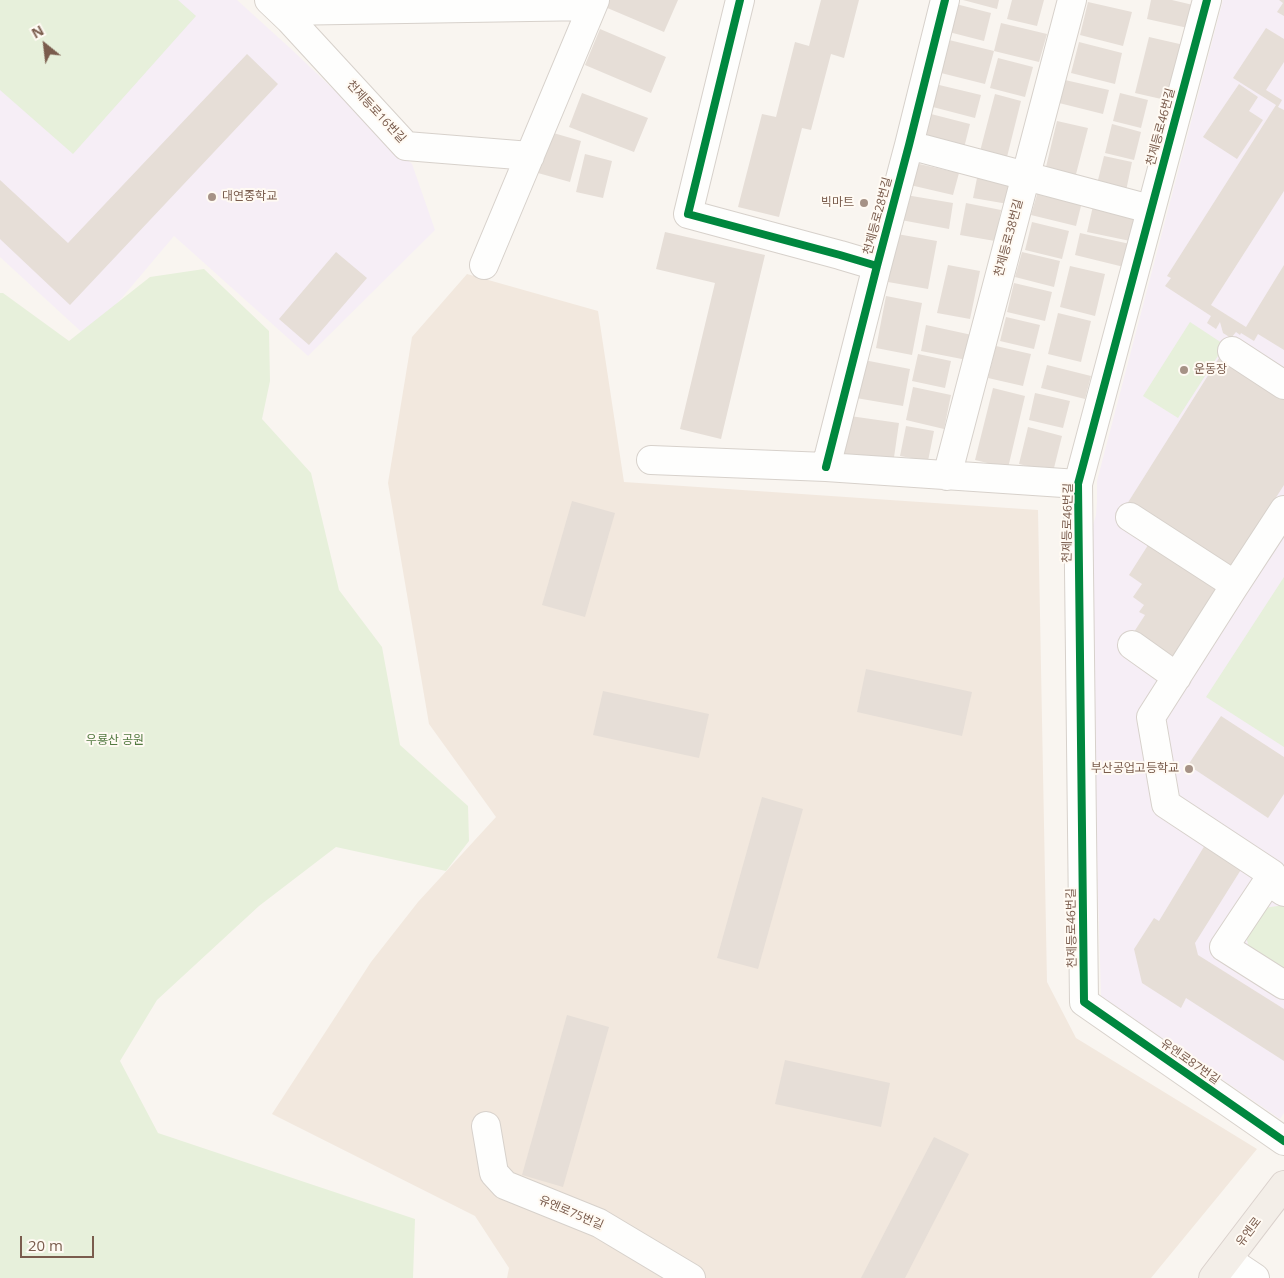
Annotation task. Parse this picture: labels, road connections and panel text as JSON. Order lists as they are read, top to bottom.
{
  "streets": {
    "main road": ["유엔로"],
    "street": [
      "천제등로16번길",
      "천제등로46번길",
      "천제등로28번길",
      "천제등로38번길",
      "유엔로87번길",
      "유엔로75번길"
    ]
  },
  "crossings": [
    ["천제등로46번길", "유엔로87번길"]
  ],
  "parks": ["우룡산 공원"],
  "places": [
    "대연중학교",
    "빅마트",
    "운동장",
    "부산공업고등학교"
  ],
  "scale_bar": "20 m",
  "north": "top left"
}
